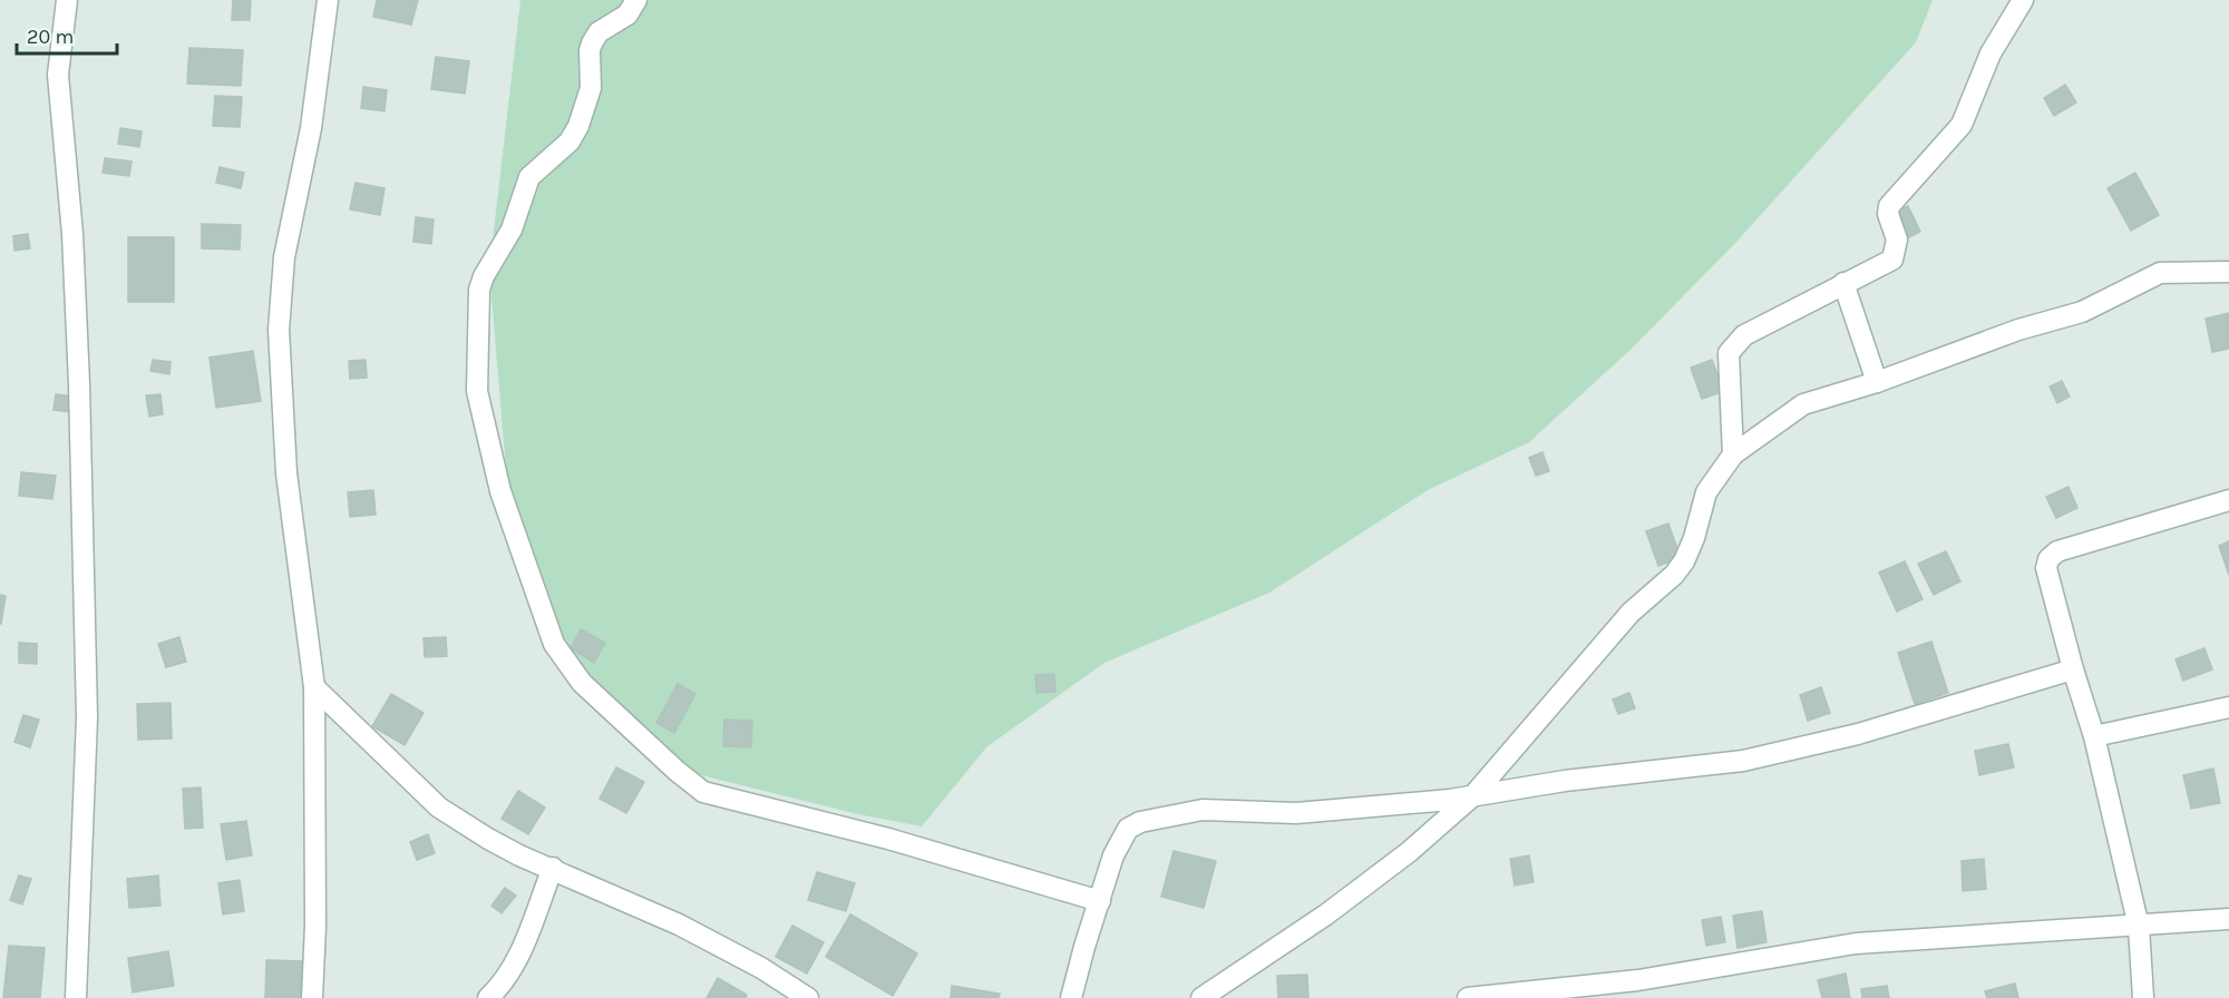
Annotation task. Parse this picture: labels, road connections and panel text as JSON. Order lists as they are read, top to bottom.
{
  "scale_bar": "20 m"
}
